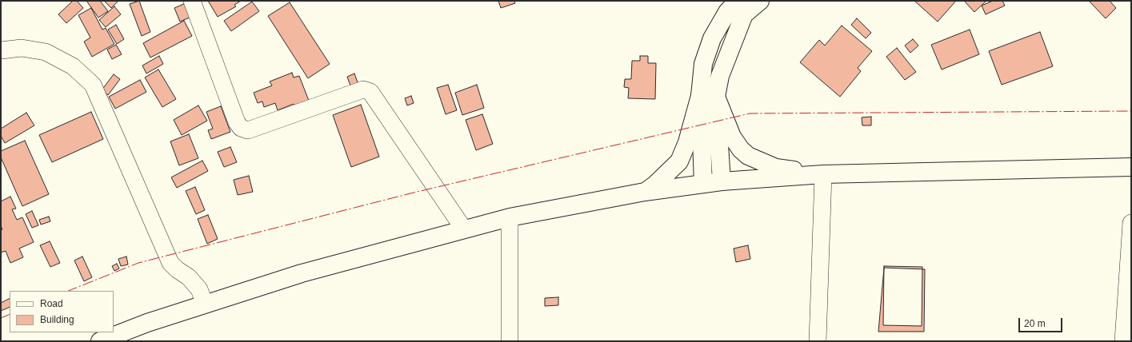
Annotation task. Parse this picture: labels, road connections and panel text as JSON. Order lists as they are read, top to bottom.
{
  "legend": ["Road", "Building"],
  "scale_bar": "20 m"
}
